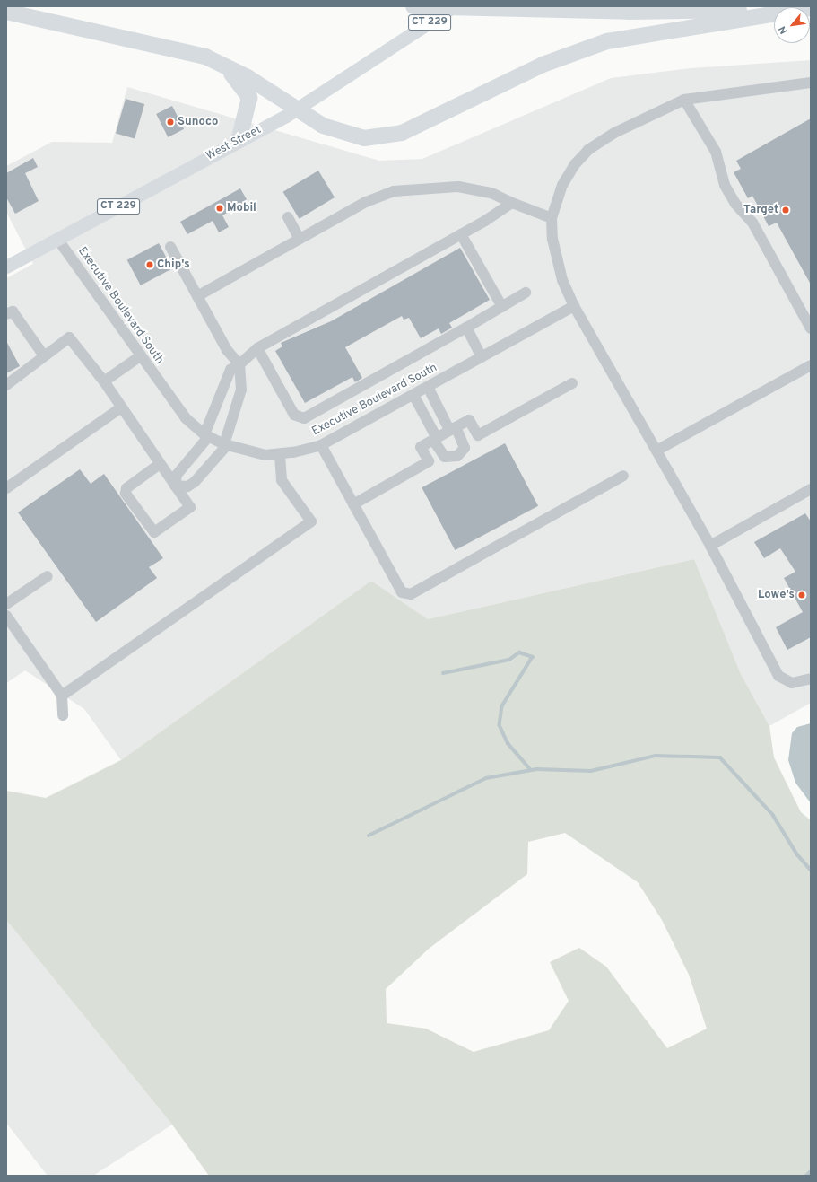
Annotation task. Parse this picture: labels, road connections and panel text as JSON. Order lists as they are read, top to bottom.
{
  "streets": {
    "main road": ["CT 229", "West Street"],
    "street": ["Executive Boulevard South"]
  },
  "crossings": [
    ["West Street", "Executive Boulevard South"]
  ],
  "places": [
    "Sunoco",
    "Mobil",
    "Target",
    "Chip's",
    "Lowe's"
  ],
  "north": "bottom left"
}
